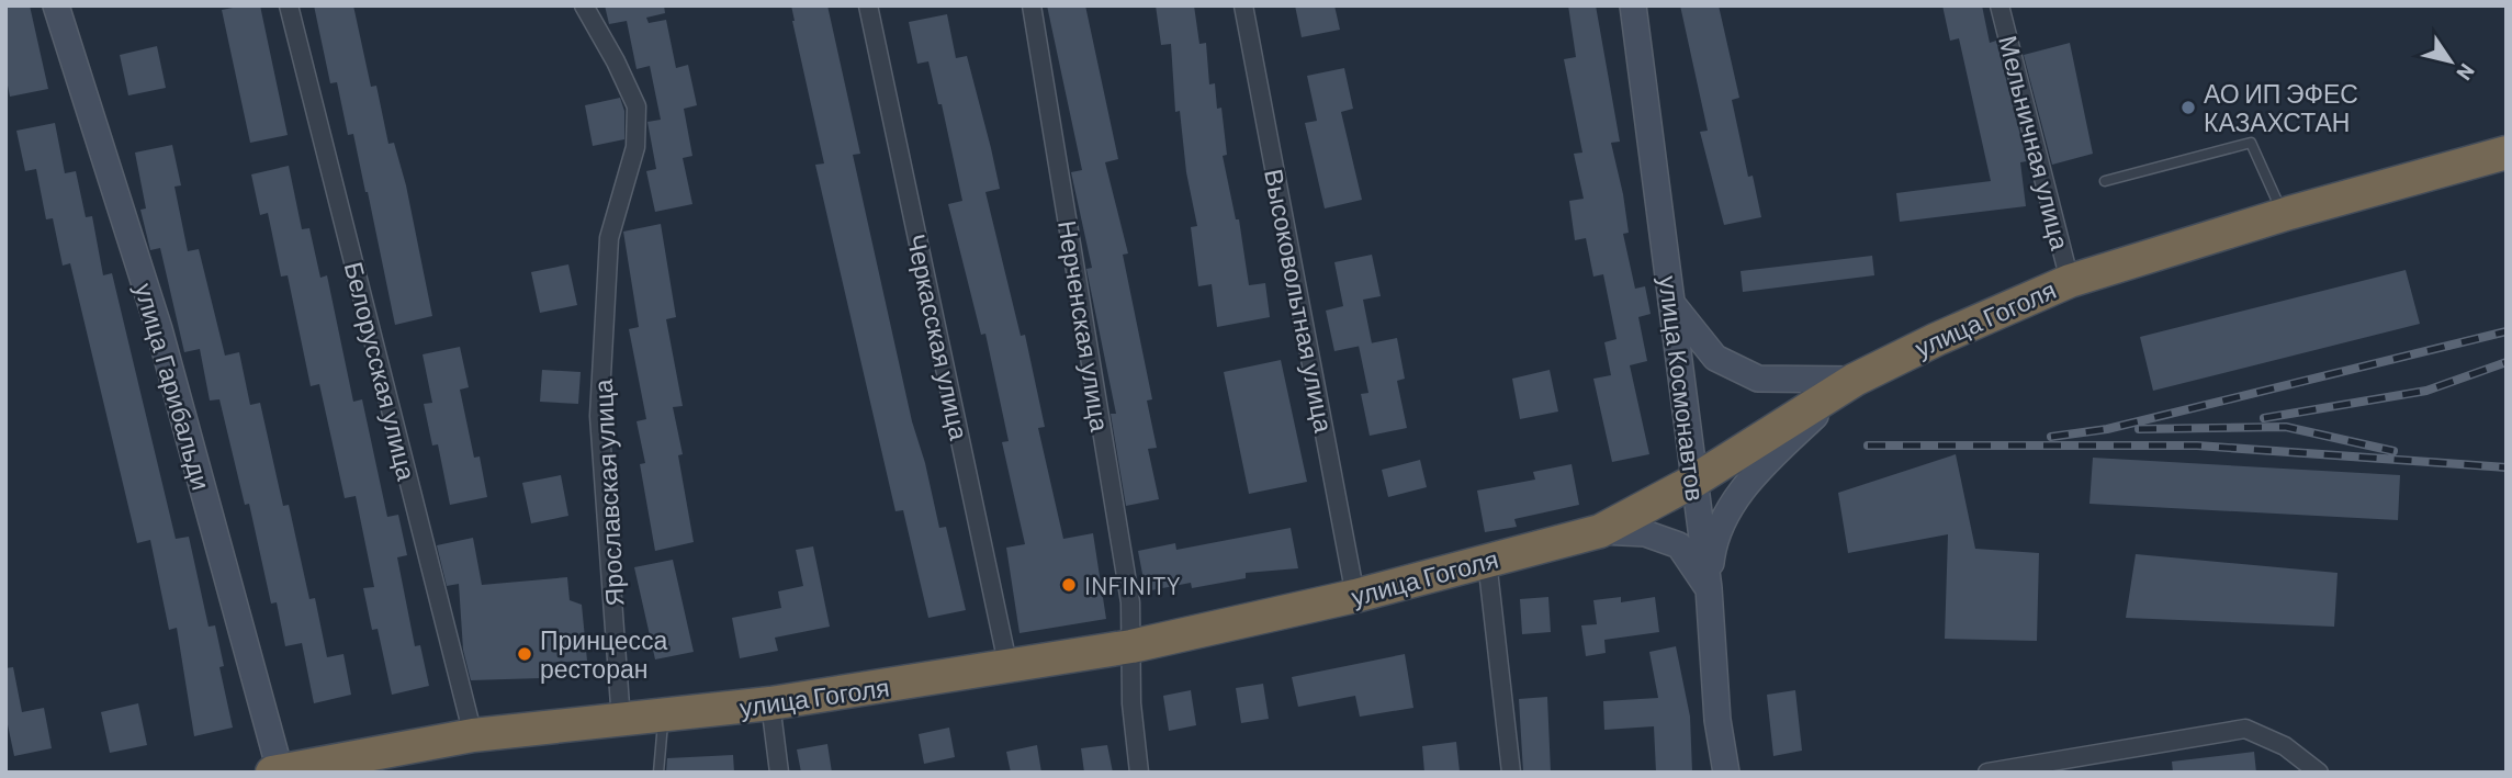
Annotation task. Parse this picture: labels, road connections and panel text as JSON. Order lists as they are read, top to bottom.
{
  "streets": {
    "highway": ["улица Гоголя"],
    "street": [
      "Мельничная улица",
      "Высоковольтная улица",
      "Нерченская улица",
      "Черкасская улица",
      "Белорусская улица",
      "улица Гарибальди",
      "улица Космонавтов",
      "Ярославская улица"
    ]
  },
  "crossings": [
    ["Мельничная улица", "улица Гоголя"],
    ["Высоковольтная улица", "улица Гоголя"],
    ["улица Гоголя", "Нерченская улица"],
    ["улица Гоголя", "Черкасская улица"],
    ["улица Гоголя", "Белорусская улица"],
    ["улица Гоголя", "улица Гарибальди"],
    ["улица Гоголя", "улица Космонавтов"],
    ["улица Гоголя", "Ярославская улица"]
  ],
  "places": ["АО ИП ЭФЕС КАЗАХСТАН", "INFINITY", "Принцесса ресторан"],
  "north": "bottom right"
}
